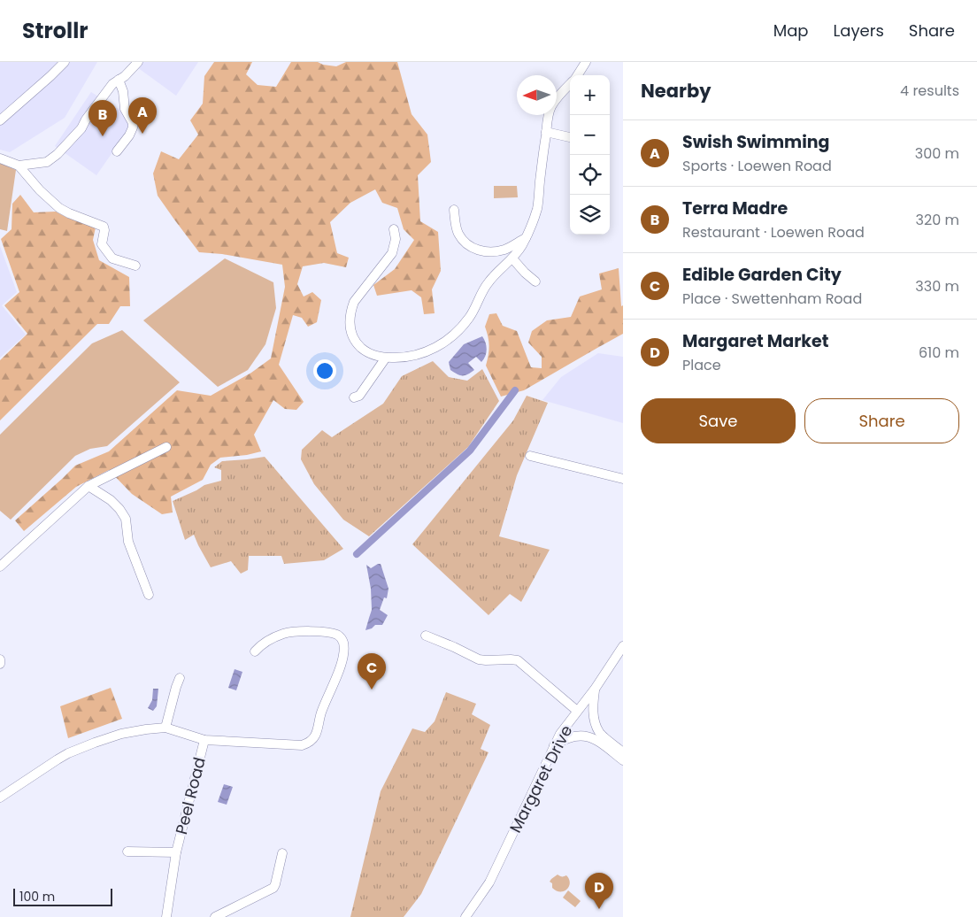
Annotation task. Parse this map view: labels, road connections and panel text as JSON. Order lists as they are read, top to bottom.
{
  "streets": {
    "street": ["Margaret Drive", "Peel Road"]
  },
  "scale_bar": "100 m",
  "north": "left",
  "page": {
    "header": "Strollr",
    "nav": ["Map", "Layers", "Share"],
    "heading": ["Nearby", "4 results"],
    "map_buttons": ["+", "−"],
    "pins": [
      "A",
      "B",
      "C",
      "D"
    ],
    "list": [
      {
        "mark": "A",
        "name": "Swish Swimming",
        "note": "Sports · Loewen Road",
        "value": "300 m"
      },
      {
        "mark": "B",
        "name": "Terra Madre",
        "note": "Restaurant · Loewen Road",
        "value": "320 m"
      },
      {
        "mark": "C",
        "name": "Edible Garden City",
        "note": "Place · Swettenham Road",
        "value": "330 m"
      },
      {
        "mark": "D",
        "name": "Margaret Market",
        "note": "Place",
        "value": "610 m"
      }
    ],
    "buttons": ["Save", "Share"],
    "scale": "100 m"
  }
}
